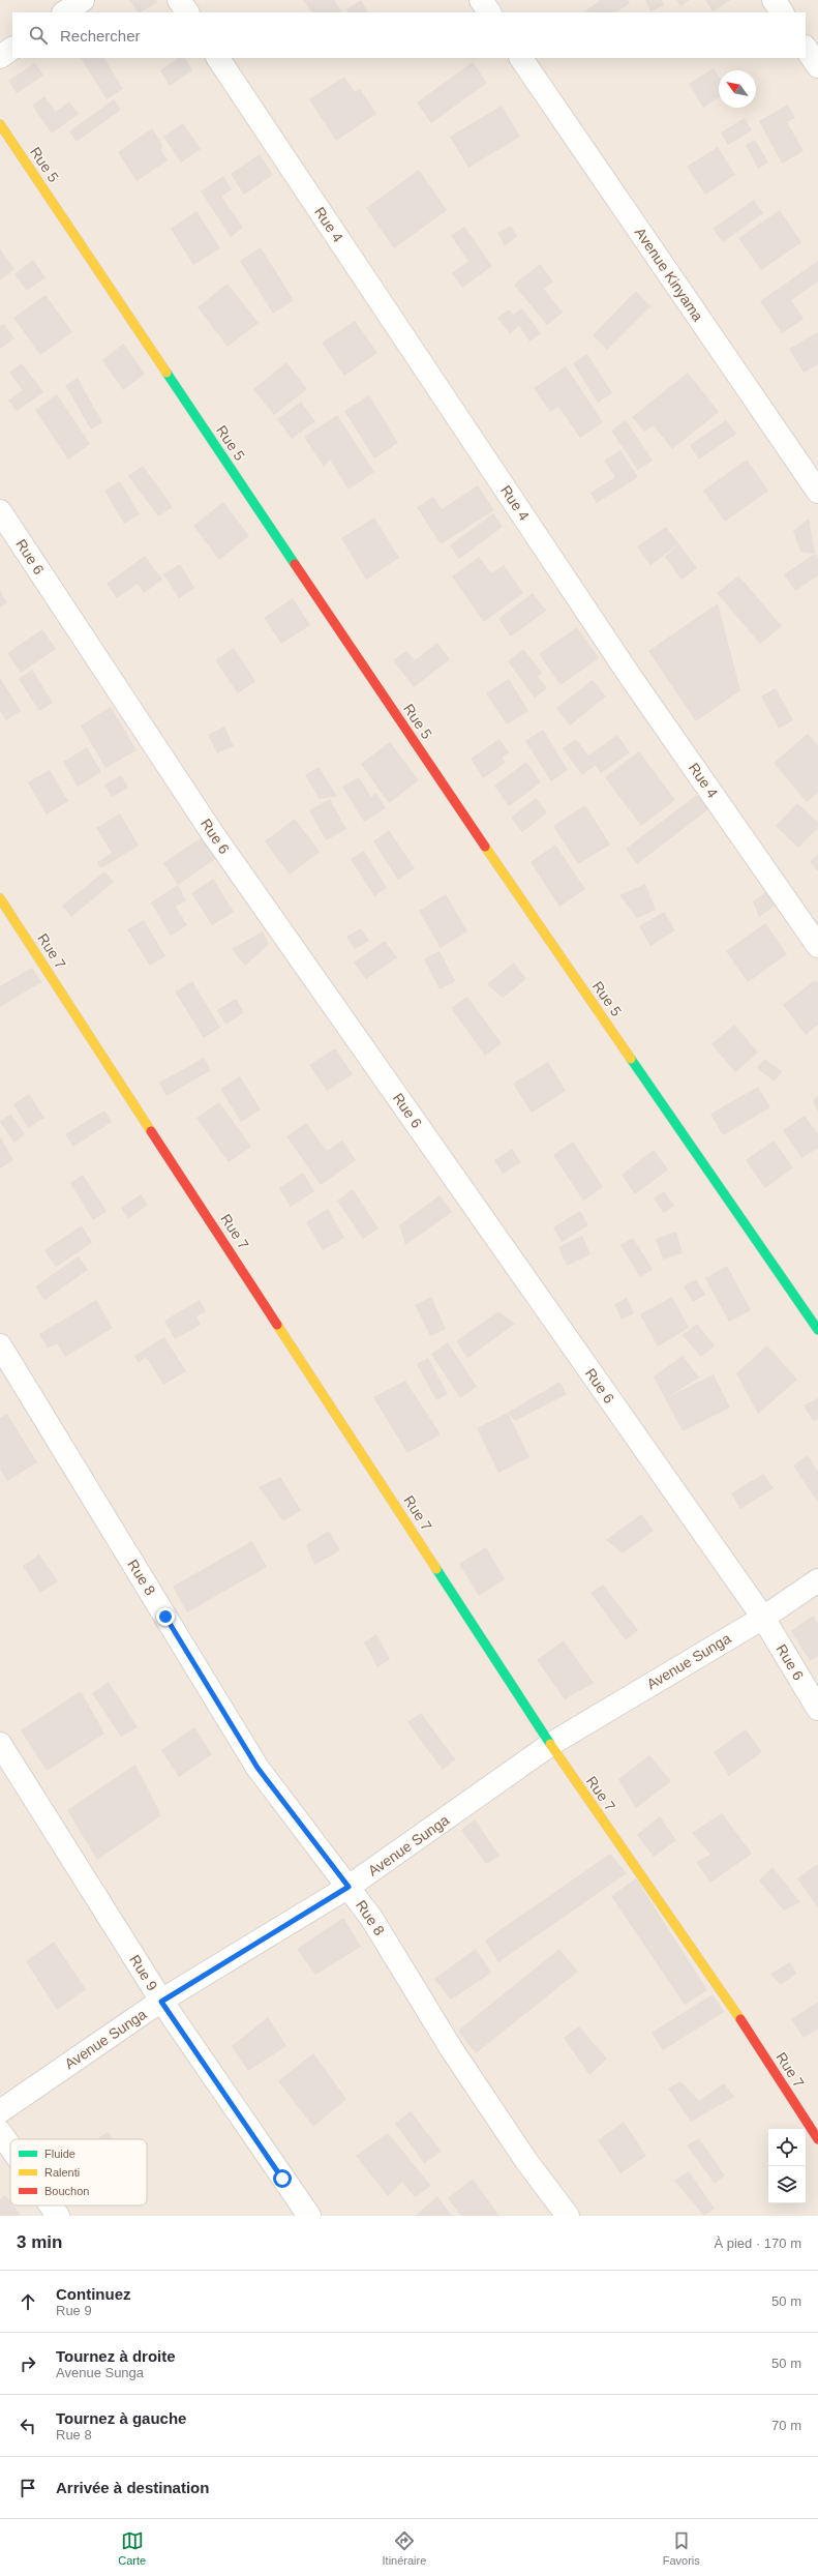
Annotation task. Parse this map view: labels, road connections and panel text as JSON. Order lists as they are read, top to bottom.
{
  "streets": {
    "street": [
      "Rue 5",
      "Rue 4",
      "Avenue Kinyama",
      "Rue 6",
      "Rue 7",
      "Rue 8",
      "Avenue Sunga",
      "Rue 9"
    ]
  },
  "crossings": [
    ["Rue 6", "Avenue Sunga"],
    ["Rue 7", "Avenue Sunga"],
    ["Rue 8", "Avenue Sunga"],
    ["Avenue Sunga", "Rue 9"]
  ],
  "legend": ["Fluide", "Ralenti", "Bouchon"],
  "north": "top left",
  "page": {
    "search": "Rechercher",
    "heading": ["3 min", "À pied · 170 m"],
    "list": [
      ["Continuez", "Rue 9", "50 m"],
      ["Tournez à droite", "Avenue Sunga", "50 m"],
      ["Tournez à gauche", "Rue 8", "70 m"],
      "Arrivée à destination"
    ],
    "nav": ["Carte", "Itinéraire", "Favoris"]
  }
}
